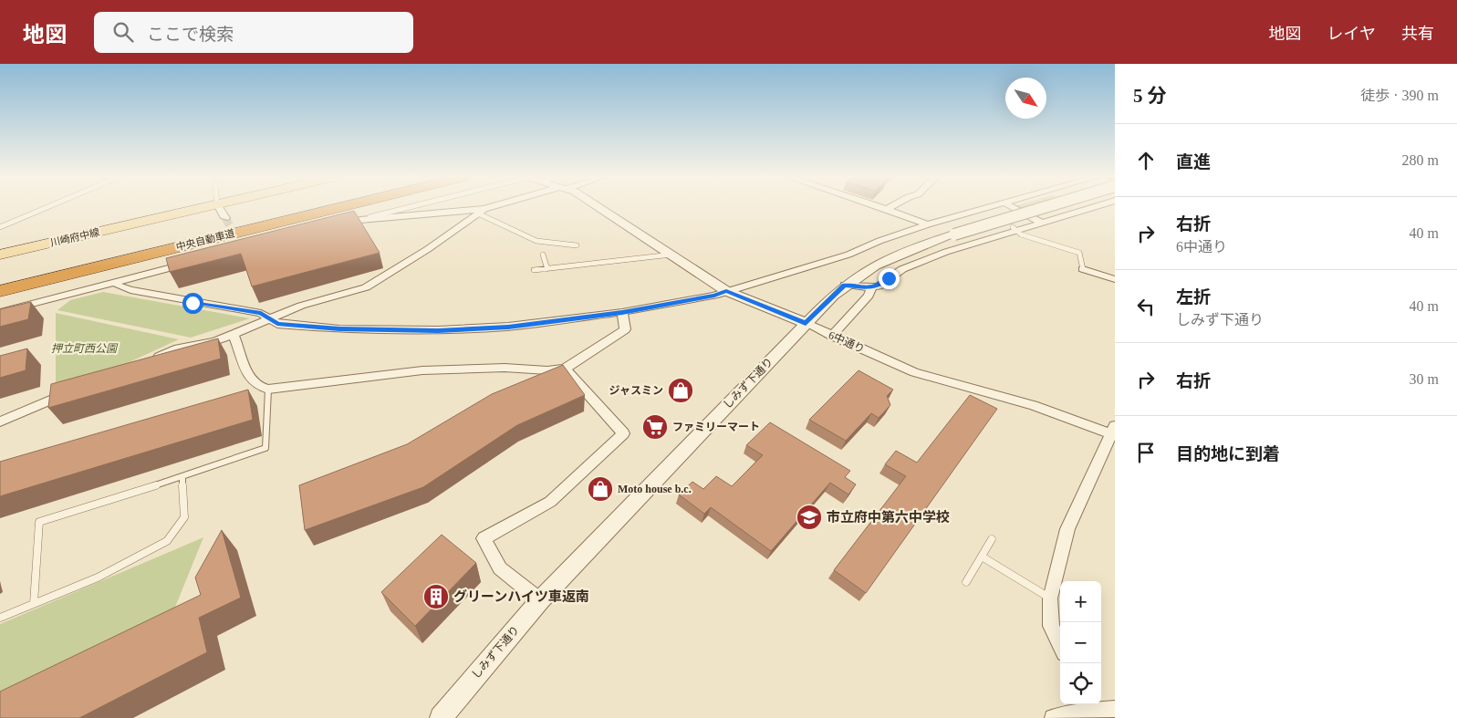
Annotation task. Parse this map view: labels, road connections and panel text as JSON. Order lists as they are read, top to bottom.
{
  "streets": {
    "highway": ["中央自動車道"],
    "main road": ["川崎府中線"],
    "street": ["6中通り", "しみず下通り"]
  },
  "crossings": [
    ["6中通り", "しみず下通り"]
  ],
  "parks": ["押立町西公園"],
  "places": {
    "shop": ["ジャスミン", "Moto house b.c."],
    "supermarket": ["ファミリーマート"],
    "school or university": ["市立府中第六中学校"],
    "building": ["グリーンハイツ車返南"]
  },
  "north": "bottom right",
  "page": {
    "header": "地図",
    "search": "ここで検索",
    "nav": ["地図", "レイヤ", "共有"],
    "heading": ["5 分", "徒歩 · 390 m"],
    "list": [
      ["直進", "280 m"],
      ["右折", "6中通り", "40 m"],
      ["左折", "しみず下通り", "40 m"],
      ["右折", "30 m"],
      "目的地に到着"
    ],
    "map_buttons": ["+", "−"]
  }
}
